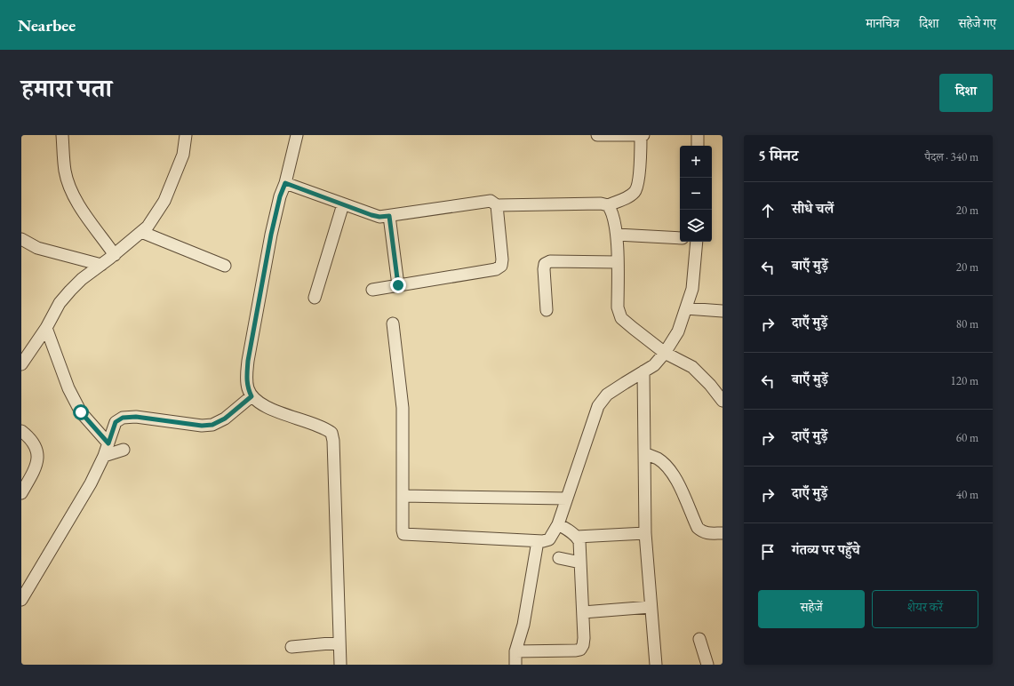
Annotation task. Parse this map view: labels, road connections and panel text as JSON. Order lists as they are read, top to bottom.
{
  "page": {
    "header": "Nearbee",
    "nav": ["मानचित्र", "दिशा", "सहेजे गए"],
    "title": "हमारा पता",
    "buttons": [
      "दिशा",
      ["सहेजें", "शेयर करें"]
    ],
    "heading": ["5 मिनट", "पैदल · 340 m"],
    "map_buttons": ["+", "−"],
    "list": [
      ["सीधे चलें", "20 m"],
      ["बाएँ मुड़ें", "20 m"],
      ["दाएँ मुड़ें", "80 m"],
      ["बाएँ मुड़ें", "120 m"],
      ["दाएँ मुड़ें", "60 m"],
      ["दाएँ मुड़ें", "40 m"],
      "गंतव्य पर पहुँचे"
    ]
  }
}
